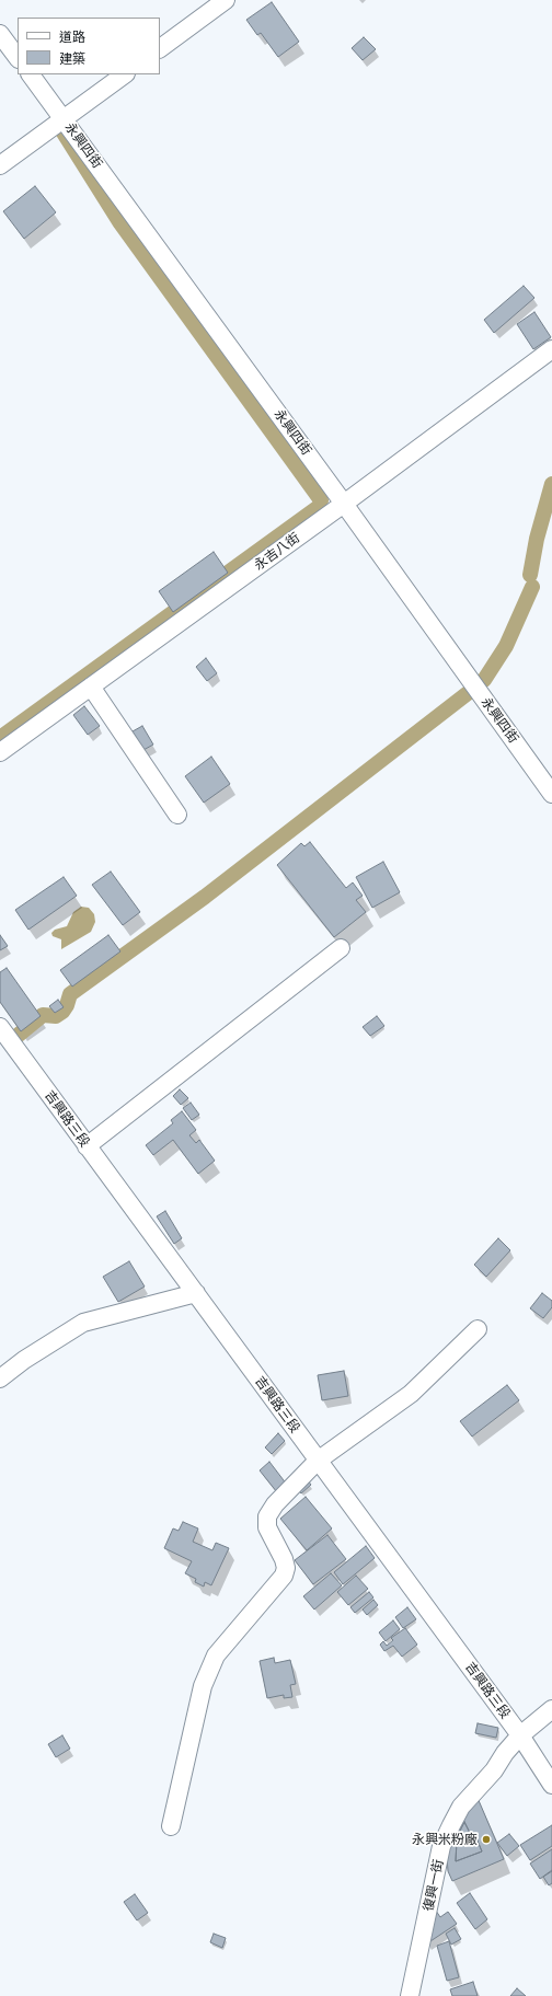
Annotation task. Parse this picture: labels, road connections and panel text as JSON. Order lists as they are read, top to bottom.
{
  "streets": {
    "street": [
      "永興四街",
      "永吉八街",
      "吉興路三段",
      "復興一街"
    ]
  },
  "crossings": [
    ["永興四街", "永吉八街"],
    ["吉興路三段", "復興一街"]
  ],
  "places": ["永興米粉廠"],
  "legend": ["道路", "建築"]
}
